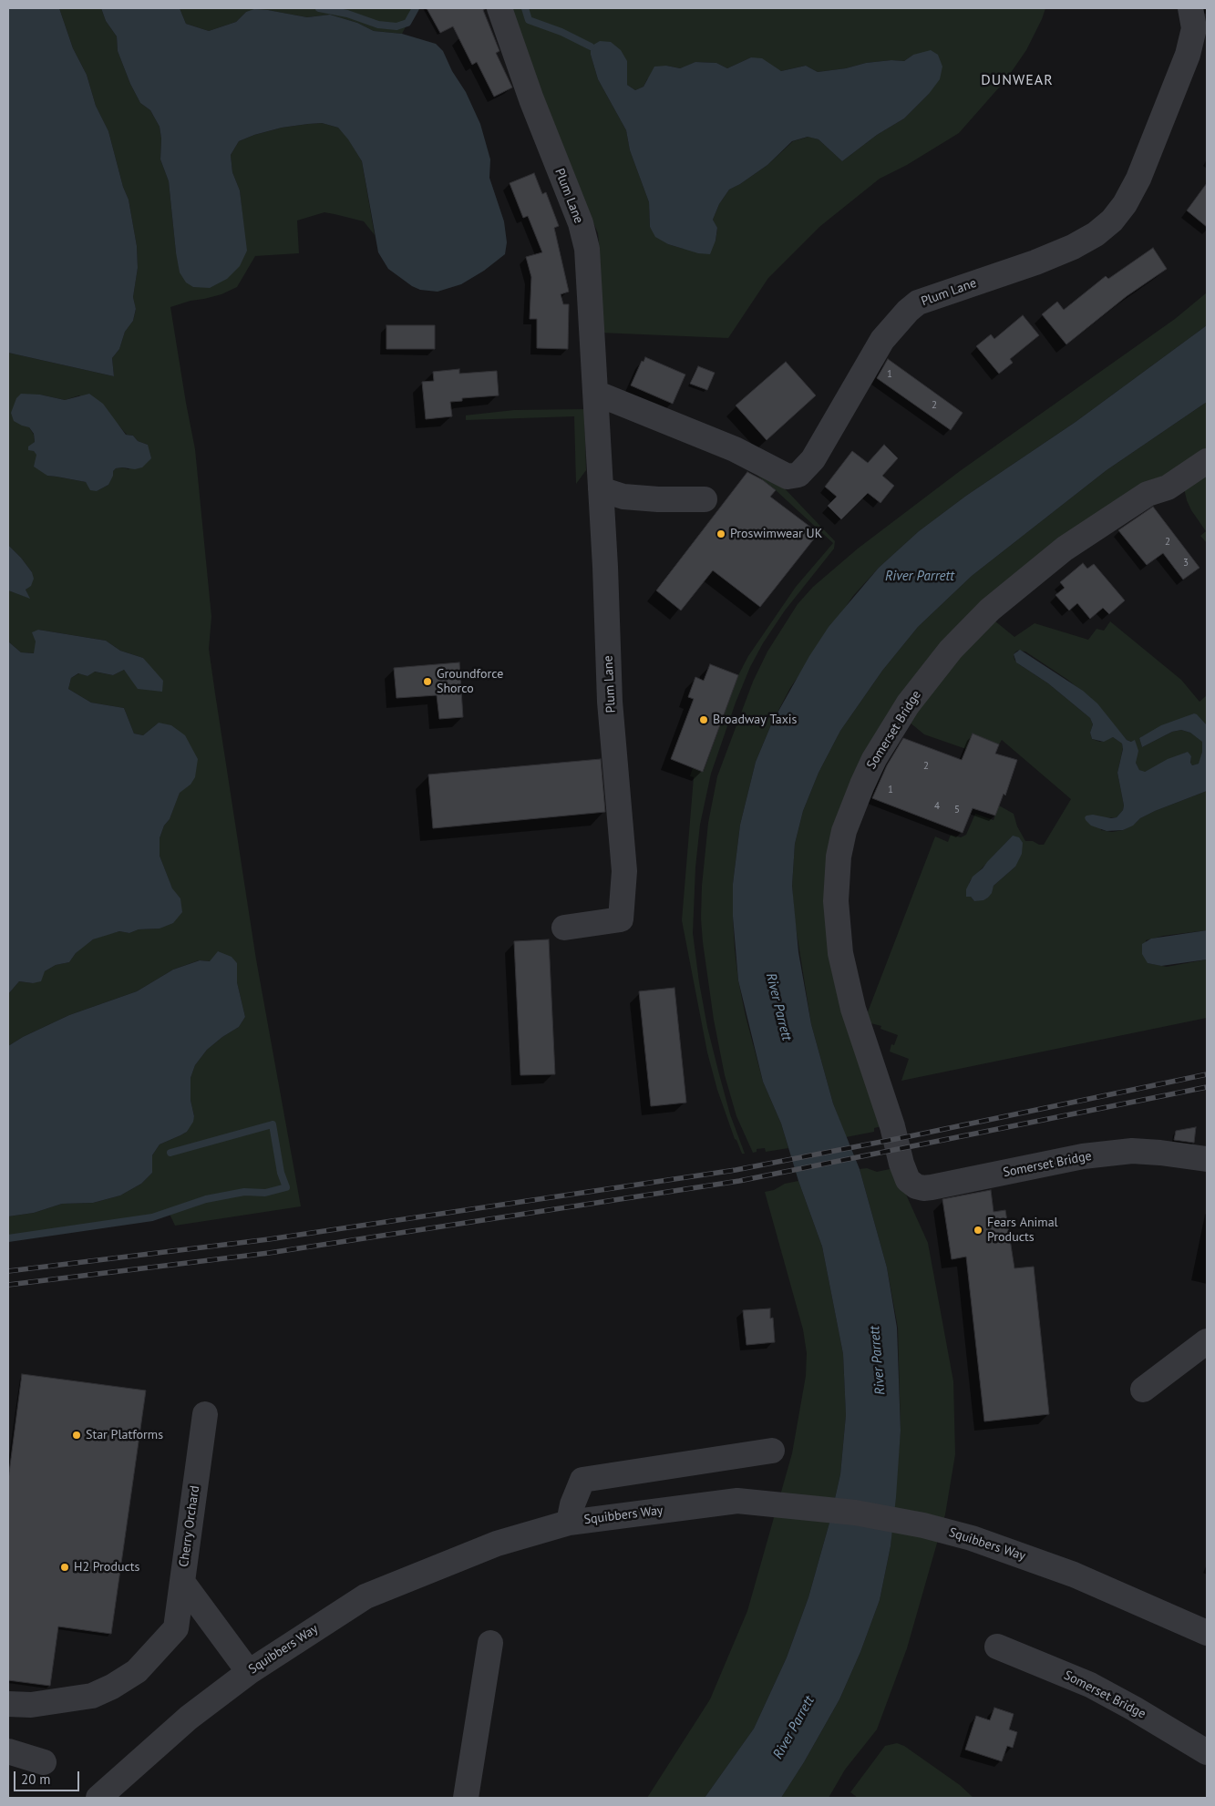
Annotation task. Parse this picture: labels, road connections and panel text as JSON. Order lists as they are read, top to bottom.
{
  "streets": {
    "street": [
      "Plum Lane",
      "Somerset Bridge",
      "Squibbers Way",
      "Cherry Orchard"
    ]
  },
  "crossings": [
    ["Squibbers Way", "Cherry Orchard"]
  ],
  "districts": ["DUNWEAR"],
  "water": ["River Parrett"],
  "places": [
    "Proswimwear UK",
    "Groundforce Shorco",
    "Broadway Taxis",
    "Fears Animal Products",
    "Star Platforms",
    "H2 Products"
  ],
  "house_numbers": [
    "1",
    "2",
    "2",
    "3",
    "2",
    "1",
    "4",
    "5"
  ],
  "scale_bar": "20 m"
}
